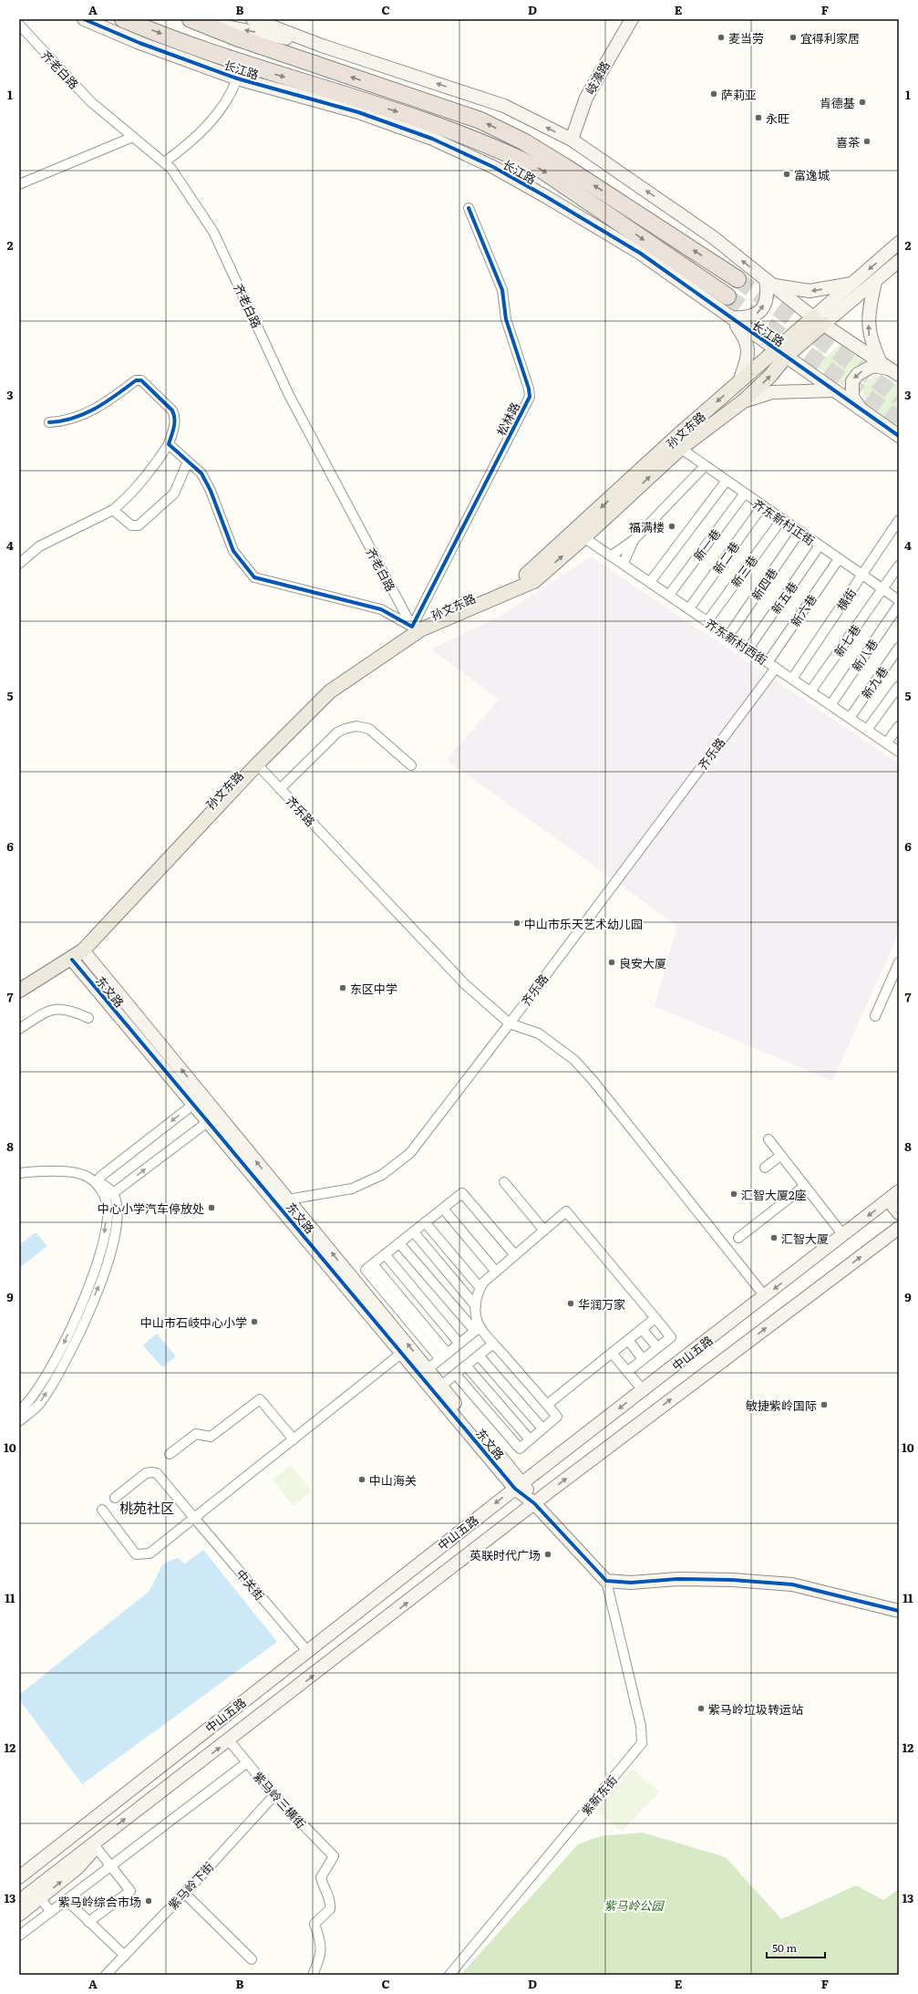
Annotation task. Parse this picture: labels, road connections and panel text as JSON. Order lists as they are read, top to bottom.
{
  "streets": {
    "highway": ["长江路"],
    "main road": [
      "岐濠路",
      "孙文东路",
      "东文路",
      "中山五路"
    ],
    "street": [
      "齐老白路",
      "松林路",
      "齐东新村正街",
      "新一巷",
      "新二巷",
      "新三巷",
      "新四巷",
      "新五巷",
      "横街",
      "新六巷",
      "新七巷",
      "齐东新村西街",
      "新八巷",
      "新九巷",
      "齐乐路",
      "中关街",
      "紫新东街",
      "紫马岭三横街",
      "紫马岭下街"
    ]
  },
  "crossings": [
    ["齐老白路", "松林路"],
    ["齐老白路", "孙文东路"],
    ["长江路", "孙文东路"],
    ["松林路", "孙文东路"],
    ["孙文东路", "齐东新村正街"],
    ["孙文东路", "齐东新村西街"],
    ["孙文东路", "齐乐路"],
    ["孙文东路", "东文路"],
    ["齐东新村正街", "新一巷"],
    ["齐东新村正街", "新二巷"],
    ["齐东新村正街", "新三巷"],
    ["齐东新村正街", "新四巷"],
    ["齐东新村正街", "新五巷"],
    ["齐东新村正街", "横街"],
    ["齐东新村正街", "新六巷"],
    ["齐东新村正街", "新七巷"],
    ["新一巷", "齐东新村西街"],
    ["新二巷", "齐东新村西街"],
    ["新三巷", "齐东新村西街"],
    ["新四巷", "齐东新村西街"],
    ["新五巷", "齐东新村西街"],
    ["横街", "齐东新村西街"],
    ["新六巷", "齐东新村西街"],
    ["新六巷", "齐乐路"],
    ["新七巷", "齐东新村西街"],
    ["齐东新村西街", "新八巷"],
    ["齐东新村西街", "新九巷"],
    ["齐东新村西街", "齐乐路"],
    ["东文路", "中山五路"],
    ["中山五路", "中关街"],
    ["中山五路", "紫马岭三横街"],
    ["紫马岭三横街", "紫马岭下街"]
  ],
  "districts": ["桃苑社区"],
  "parks": ["紫马岭公园"],
  "places": [
    "麦当劳",
    "宜得利家居",
    "萨莉亚",
    "肯德基",
    "永旺",
    "喜茶",
    "富逸城",
    "福满楼",
    "中山市乐天艺术幼儿园",
    "良安大厦",
    "东区中学",
    "汇智大厦2座",
    "中心小学汽车停放处",
    "汇智大厦",
    "华润万家",
    "中山市石岐中心小学",
    "敏捷紫岭国际",
    "中山海关",
    "英联时代广场",
    "紫马岭垃圾转运站",
    "紫马岭综合市场"
  ],
  "scale_bar": "50 m",
  "grid": {
    "columns": [
      "A",
      "B",
      "C",
      "D",
      "E",
      "F"
    ],
    "rows": [
      "1",
      "2",
      "3",
      "4",
      "5",
      "6",
      "7",
      "8",
      "9",
      "10",
      "11",
      "12",
      "13"
    ]
  }
}
